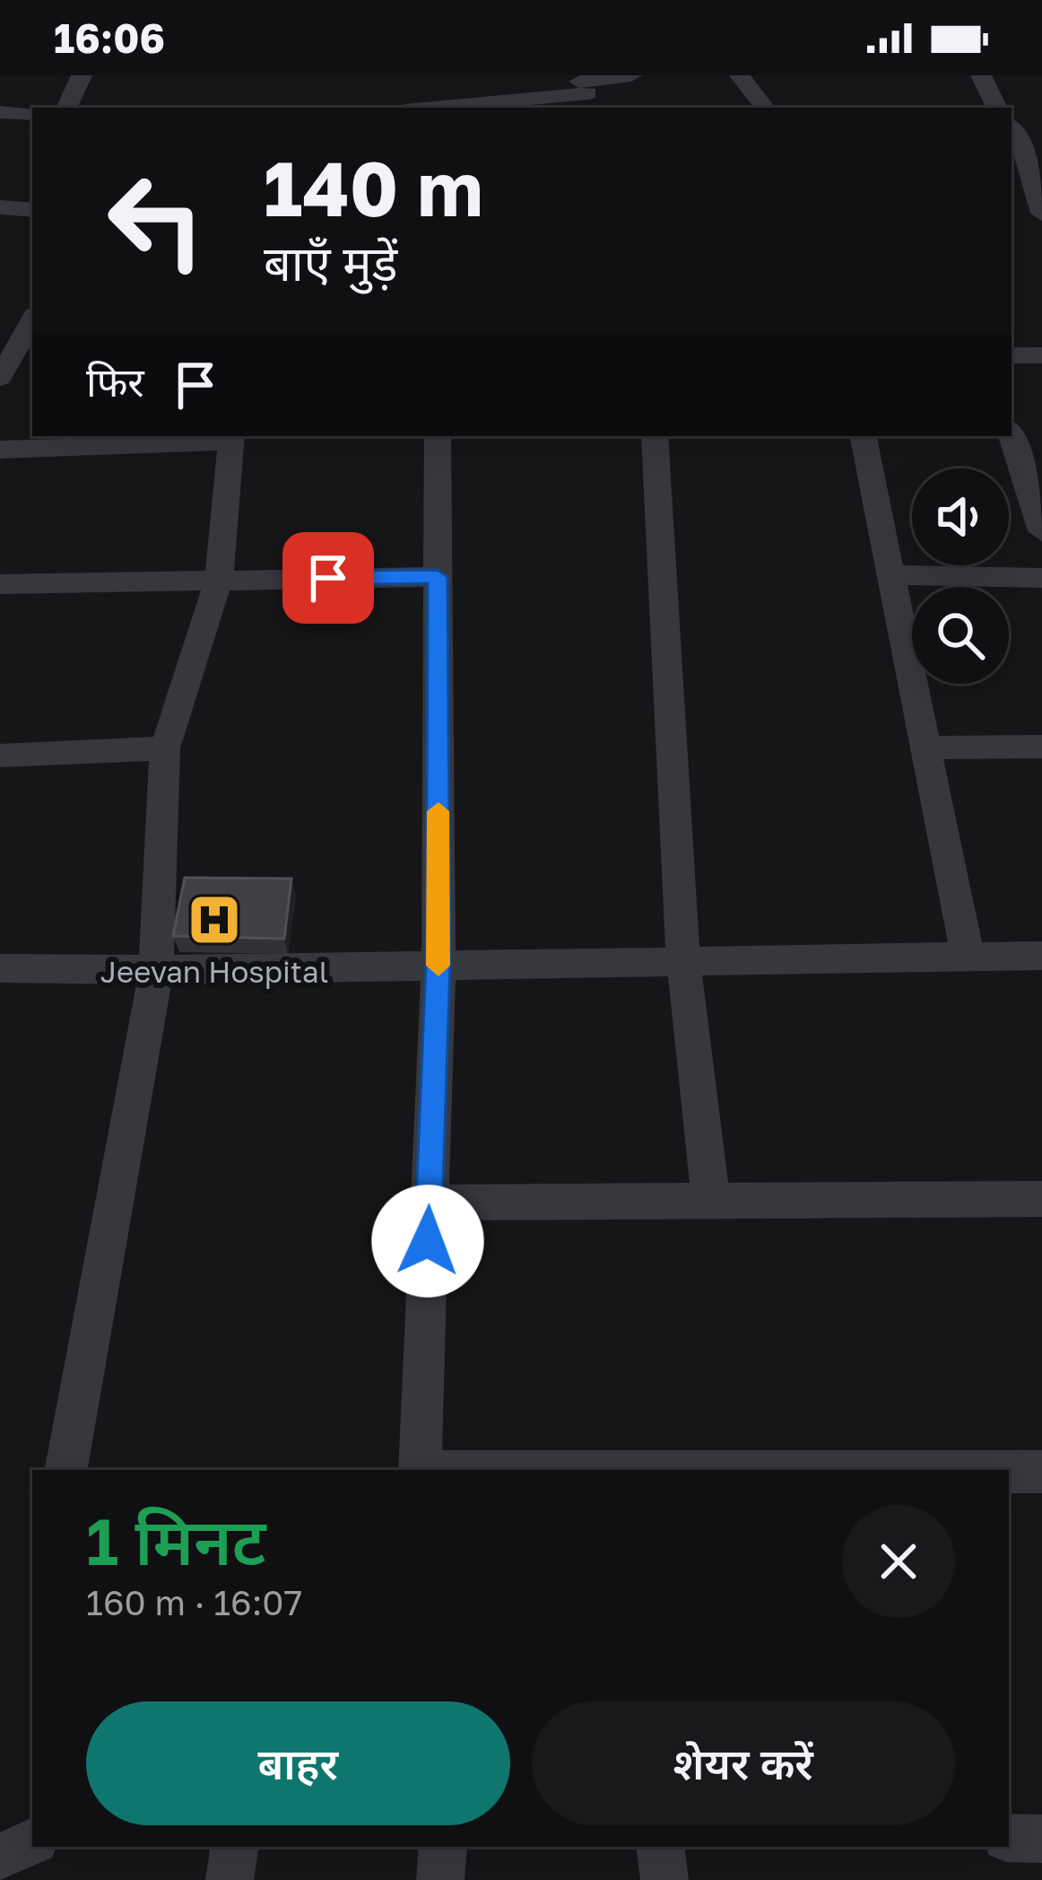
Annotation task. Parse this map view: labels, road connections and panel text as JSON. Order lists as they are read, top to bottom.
{
  "places": {
    "hospital": ["Jeevan Hospital"]
  },
  "page": {
    "status": "16:06",
    "turn": ["140 m", "बाएँ मुड़ें"],
    "then": "फिर",
    "heading": ["1 मिनट", "160 m · 16:07"],
    "buttons": ["बाहर", "शेयर करें"]
  }
}
